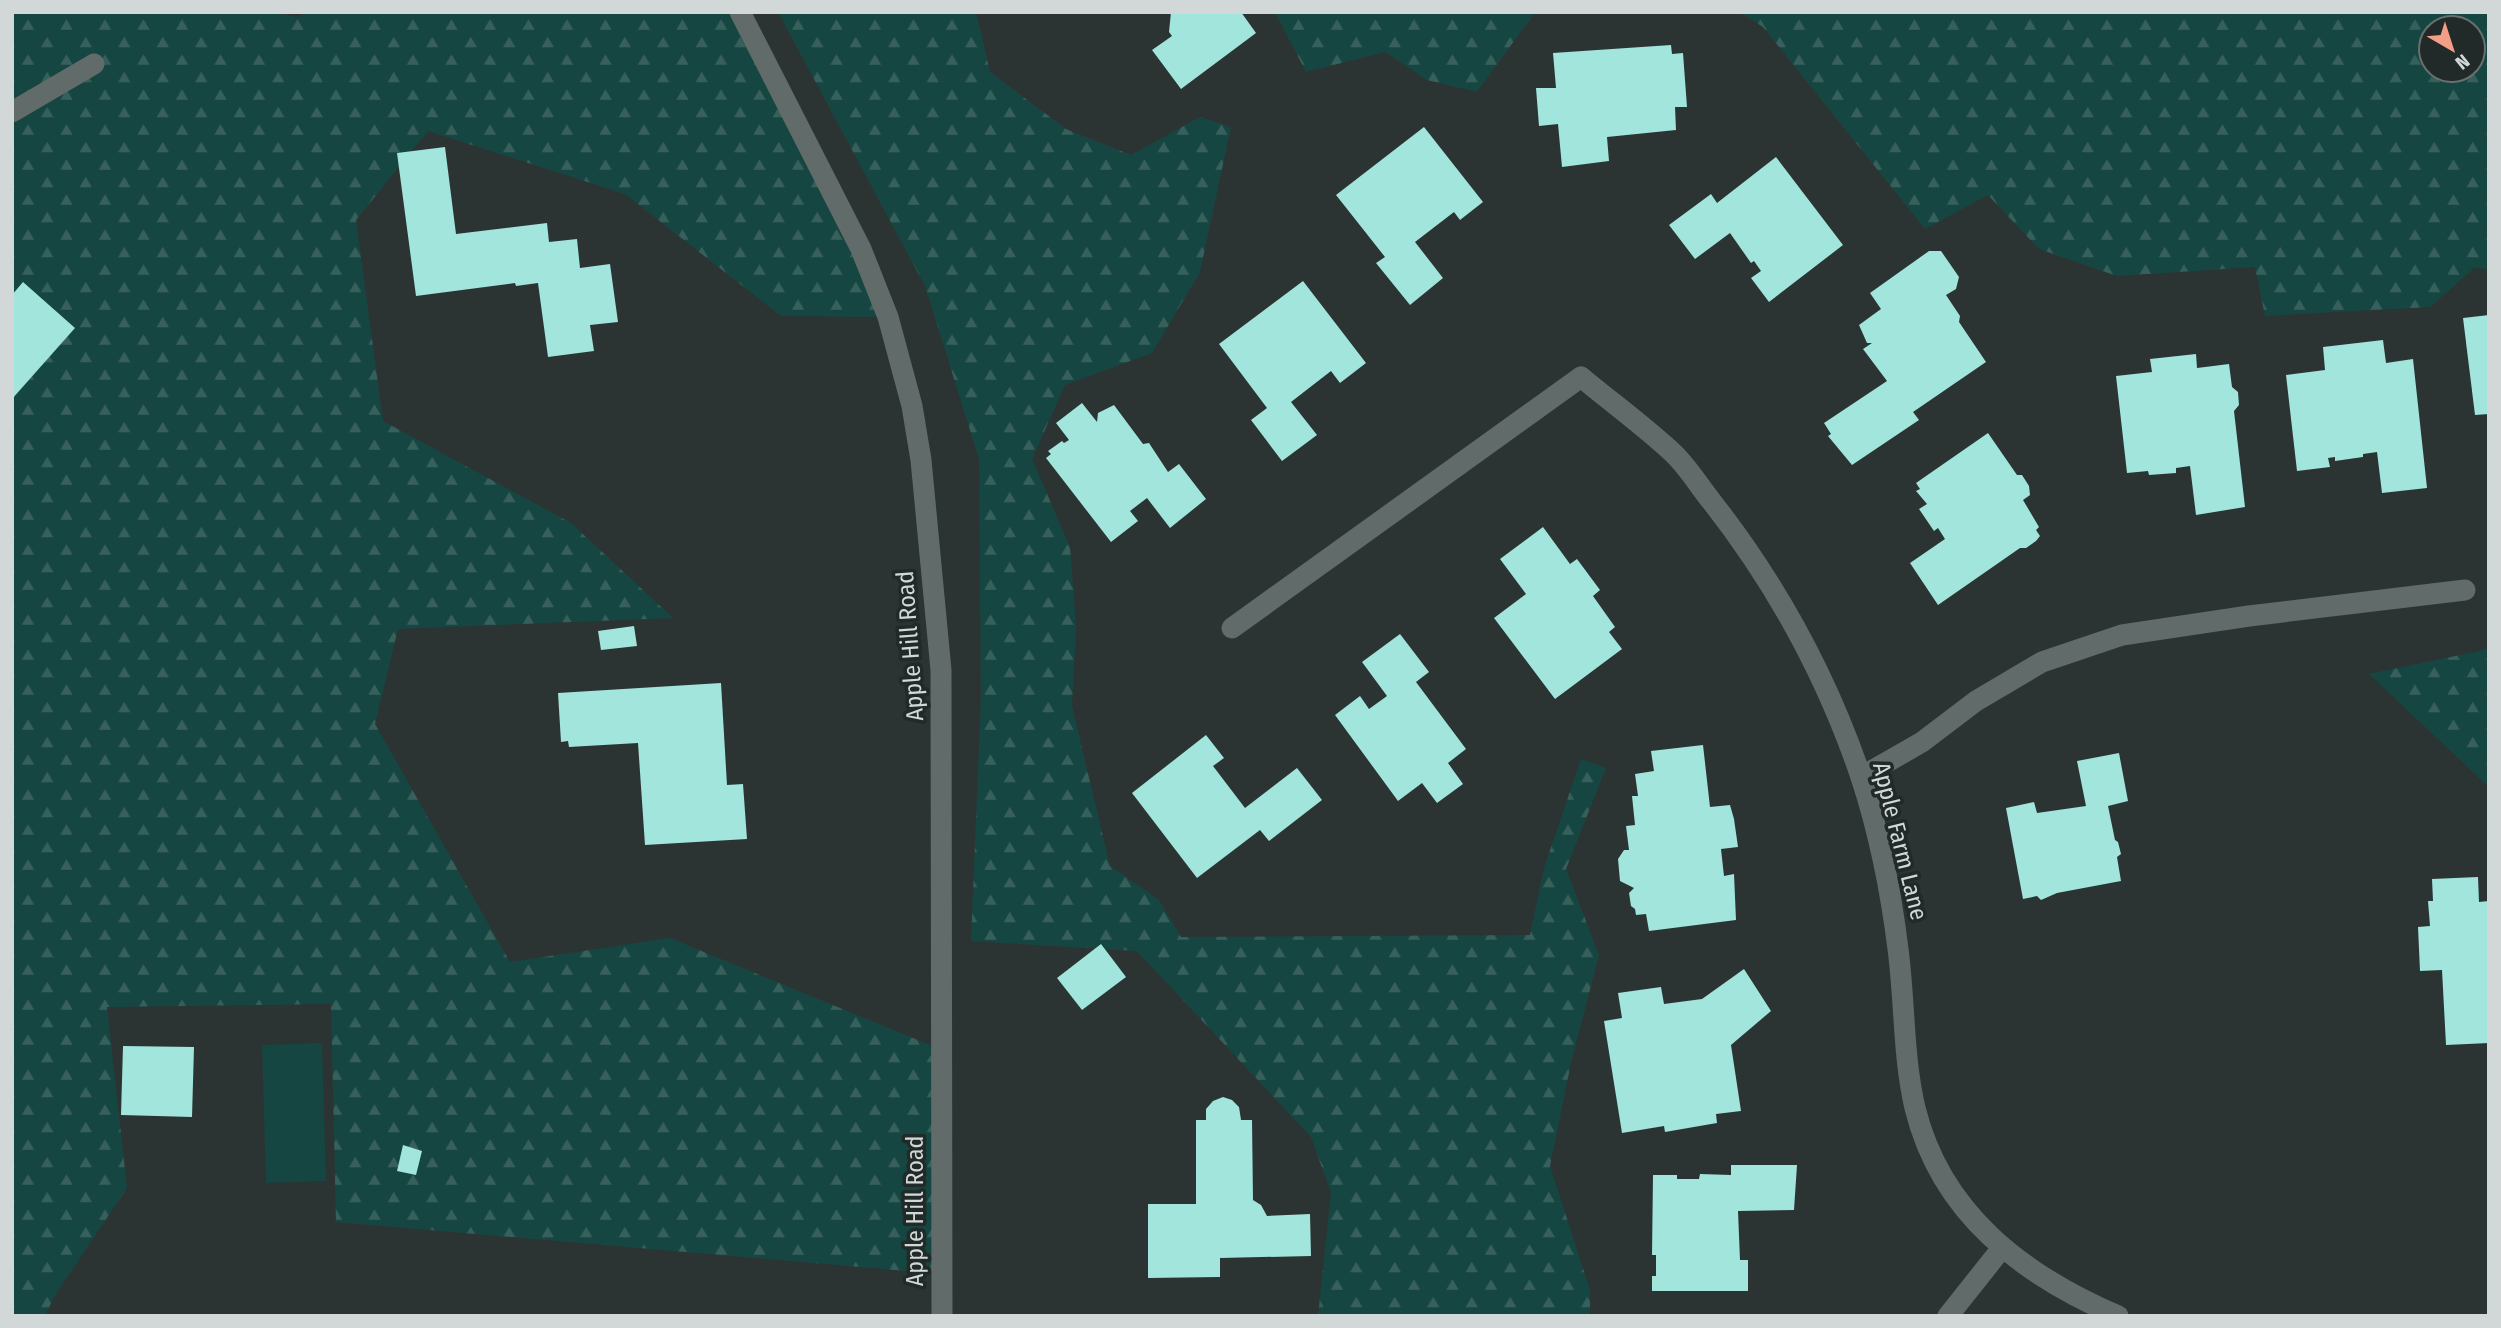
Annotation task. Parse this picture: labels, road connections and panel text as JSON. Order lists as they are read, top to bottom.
{
  "streets": {
    "street": ["Apple Hill Road", "Apple Farm Lane"]
  },
  "north": "bottom right"
}
